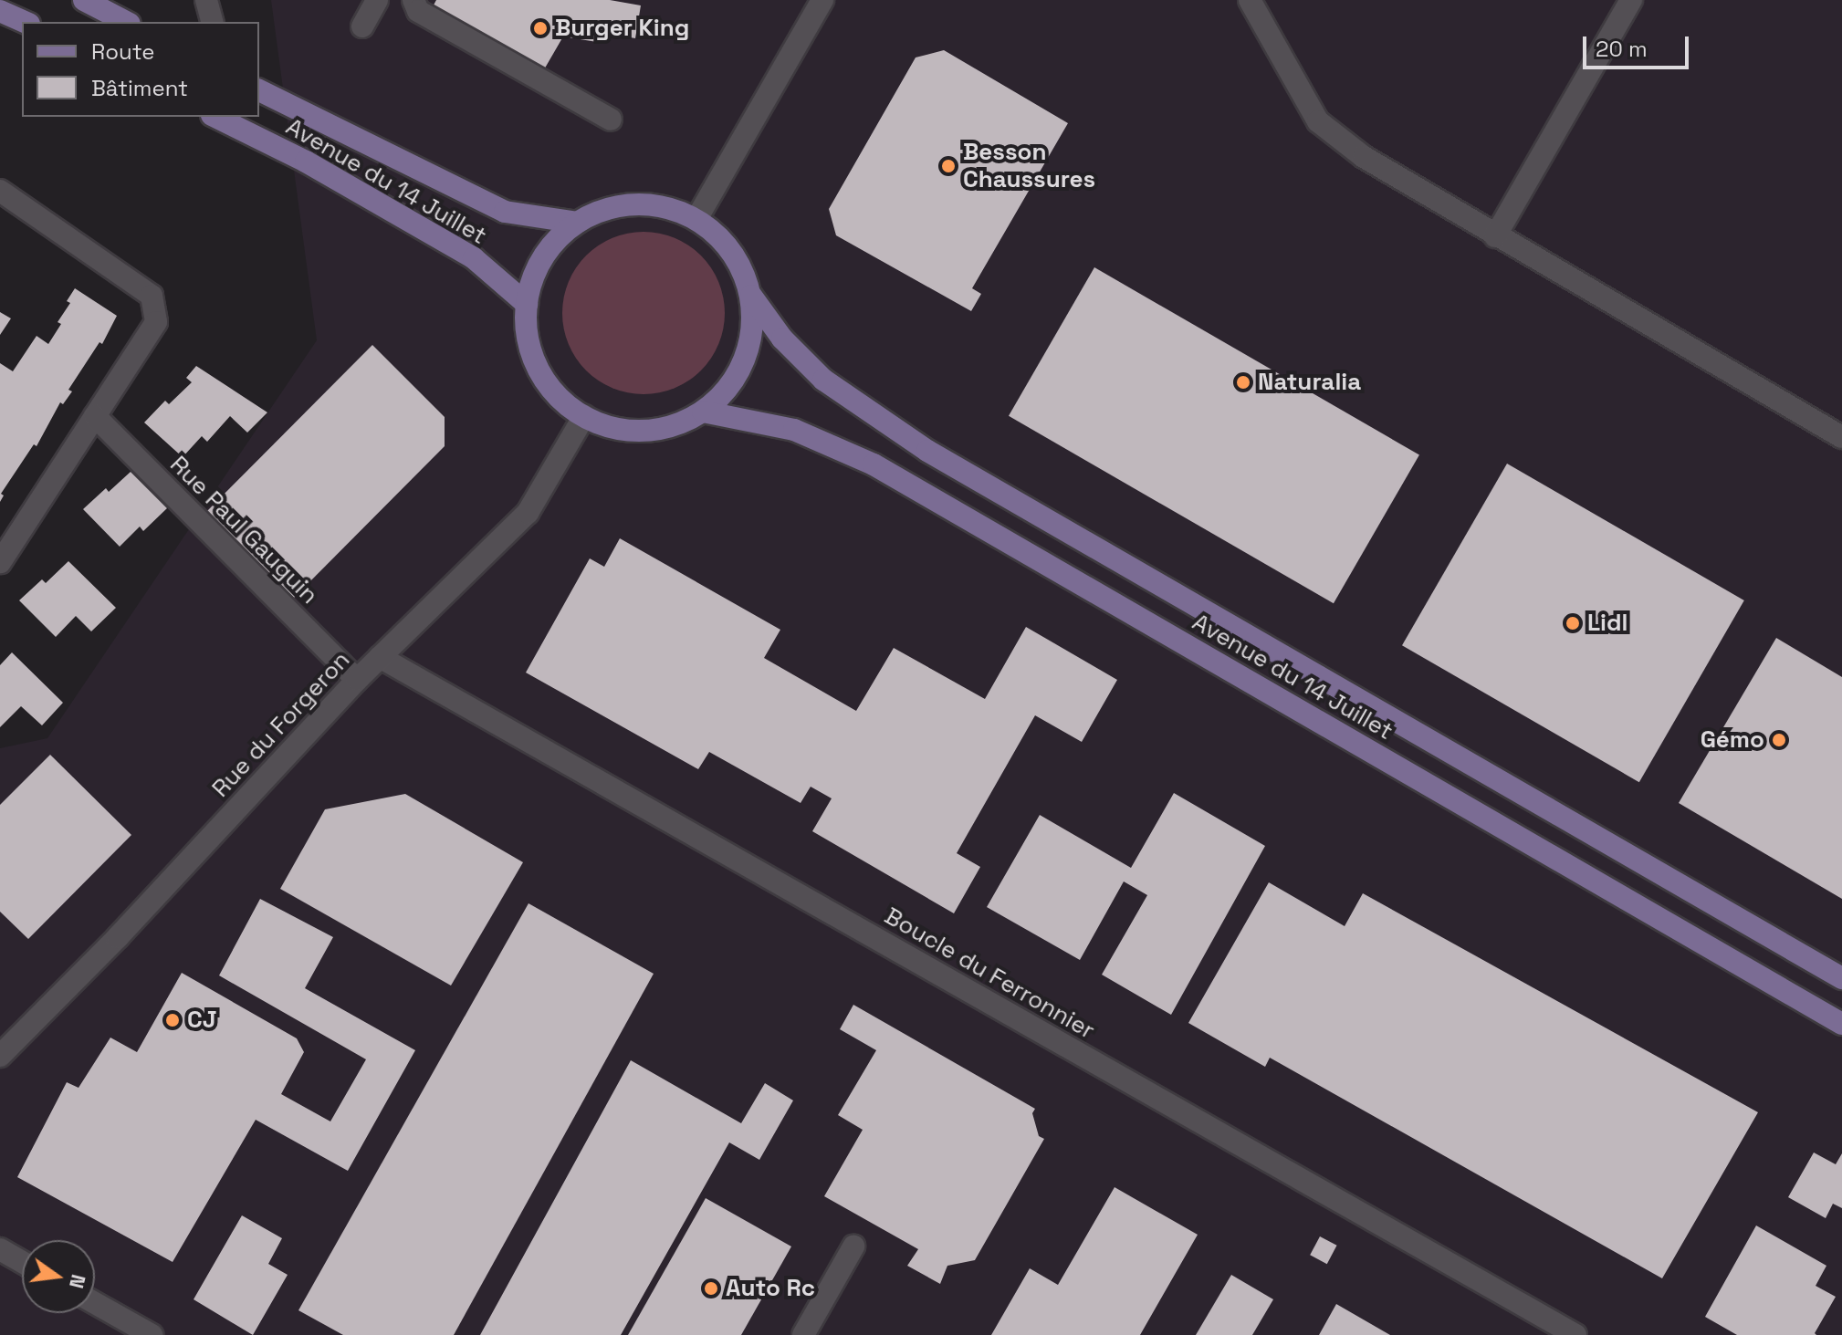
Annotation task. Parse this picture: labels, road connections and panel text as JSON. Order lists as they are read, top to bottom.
{
  "streets": {
    "main road": ["Avenue du 14 Juillet"],
    "street": ["Rue Paul Gauguin", "Rue du Forgeron", "Boucle du Ferronnier"]
  },
  "crossings": [
    ["Avenue du 14 Juillet", "Rue du Forgeron"],
    ["Rue Paul Gauguin", "Rue du Forgeron"],
    ["Rue du Forgeron", "Boucle du Ferronnier"]
  ],
  "places": [
    "Burger King",
    "Besson Chaussures",
    "Naturalia",
    "Lidl",
    "Gémo",
    "CJ",
    "Auto Rc"
  ],
  "legend": ["Route", "Bâtiment"],
  "scale_bar": "20 m",
  "north": "right"
}
